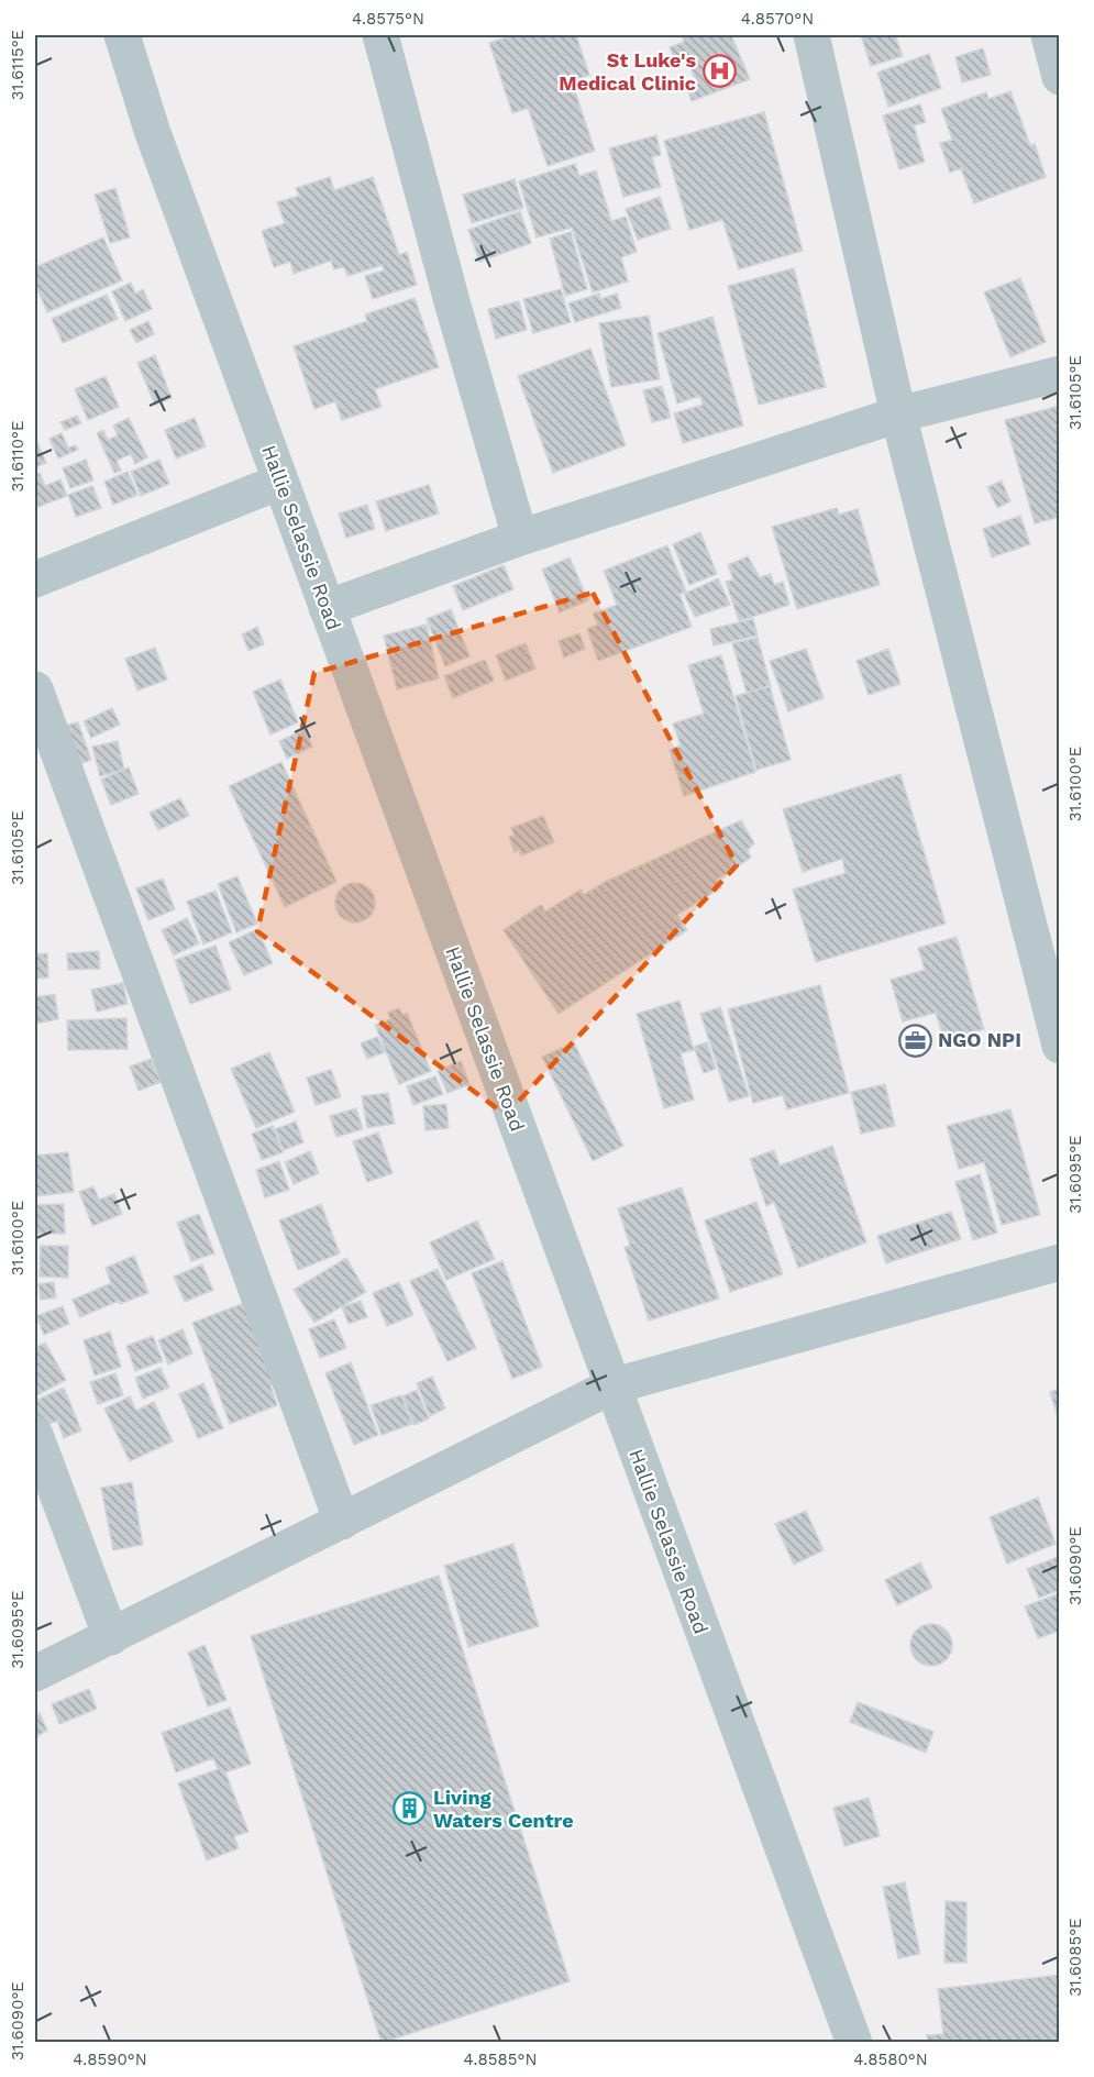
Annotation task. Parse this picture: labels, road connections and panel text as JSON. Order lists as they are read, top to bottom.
{
  "streets": {
    "street": ["Hallie Selassie Road"]
  },
  "places": {
    "hospital": ["St Luke's Medical Clinic"],
    "office": ["NGO NPI"],
    "building": ["Living Waters Centre"]
  },
  "coordinates": [
    "4.8575°N",
    "4.8570°N",
    "31.6115°E",
    "31.6105°E",
    "31.6110°E",
    "31.6100°E",
    "31.6095°E",
    "31.6090°E",
    "31.6085°E",
    "4.8590°N",
    "4.8585°N",
    "4.8580°N"
  ]
}
